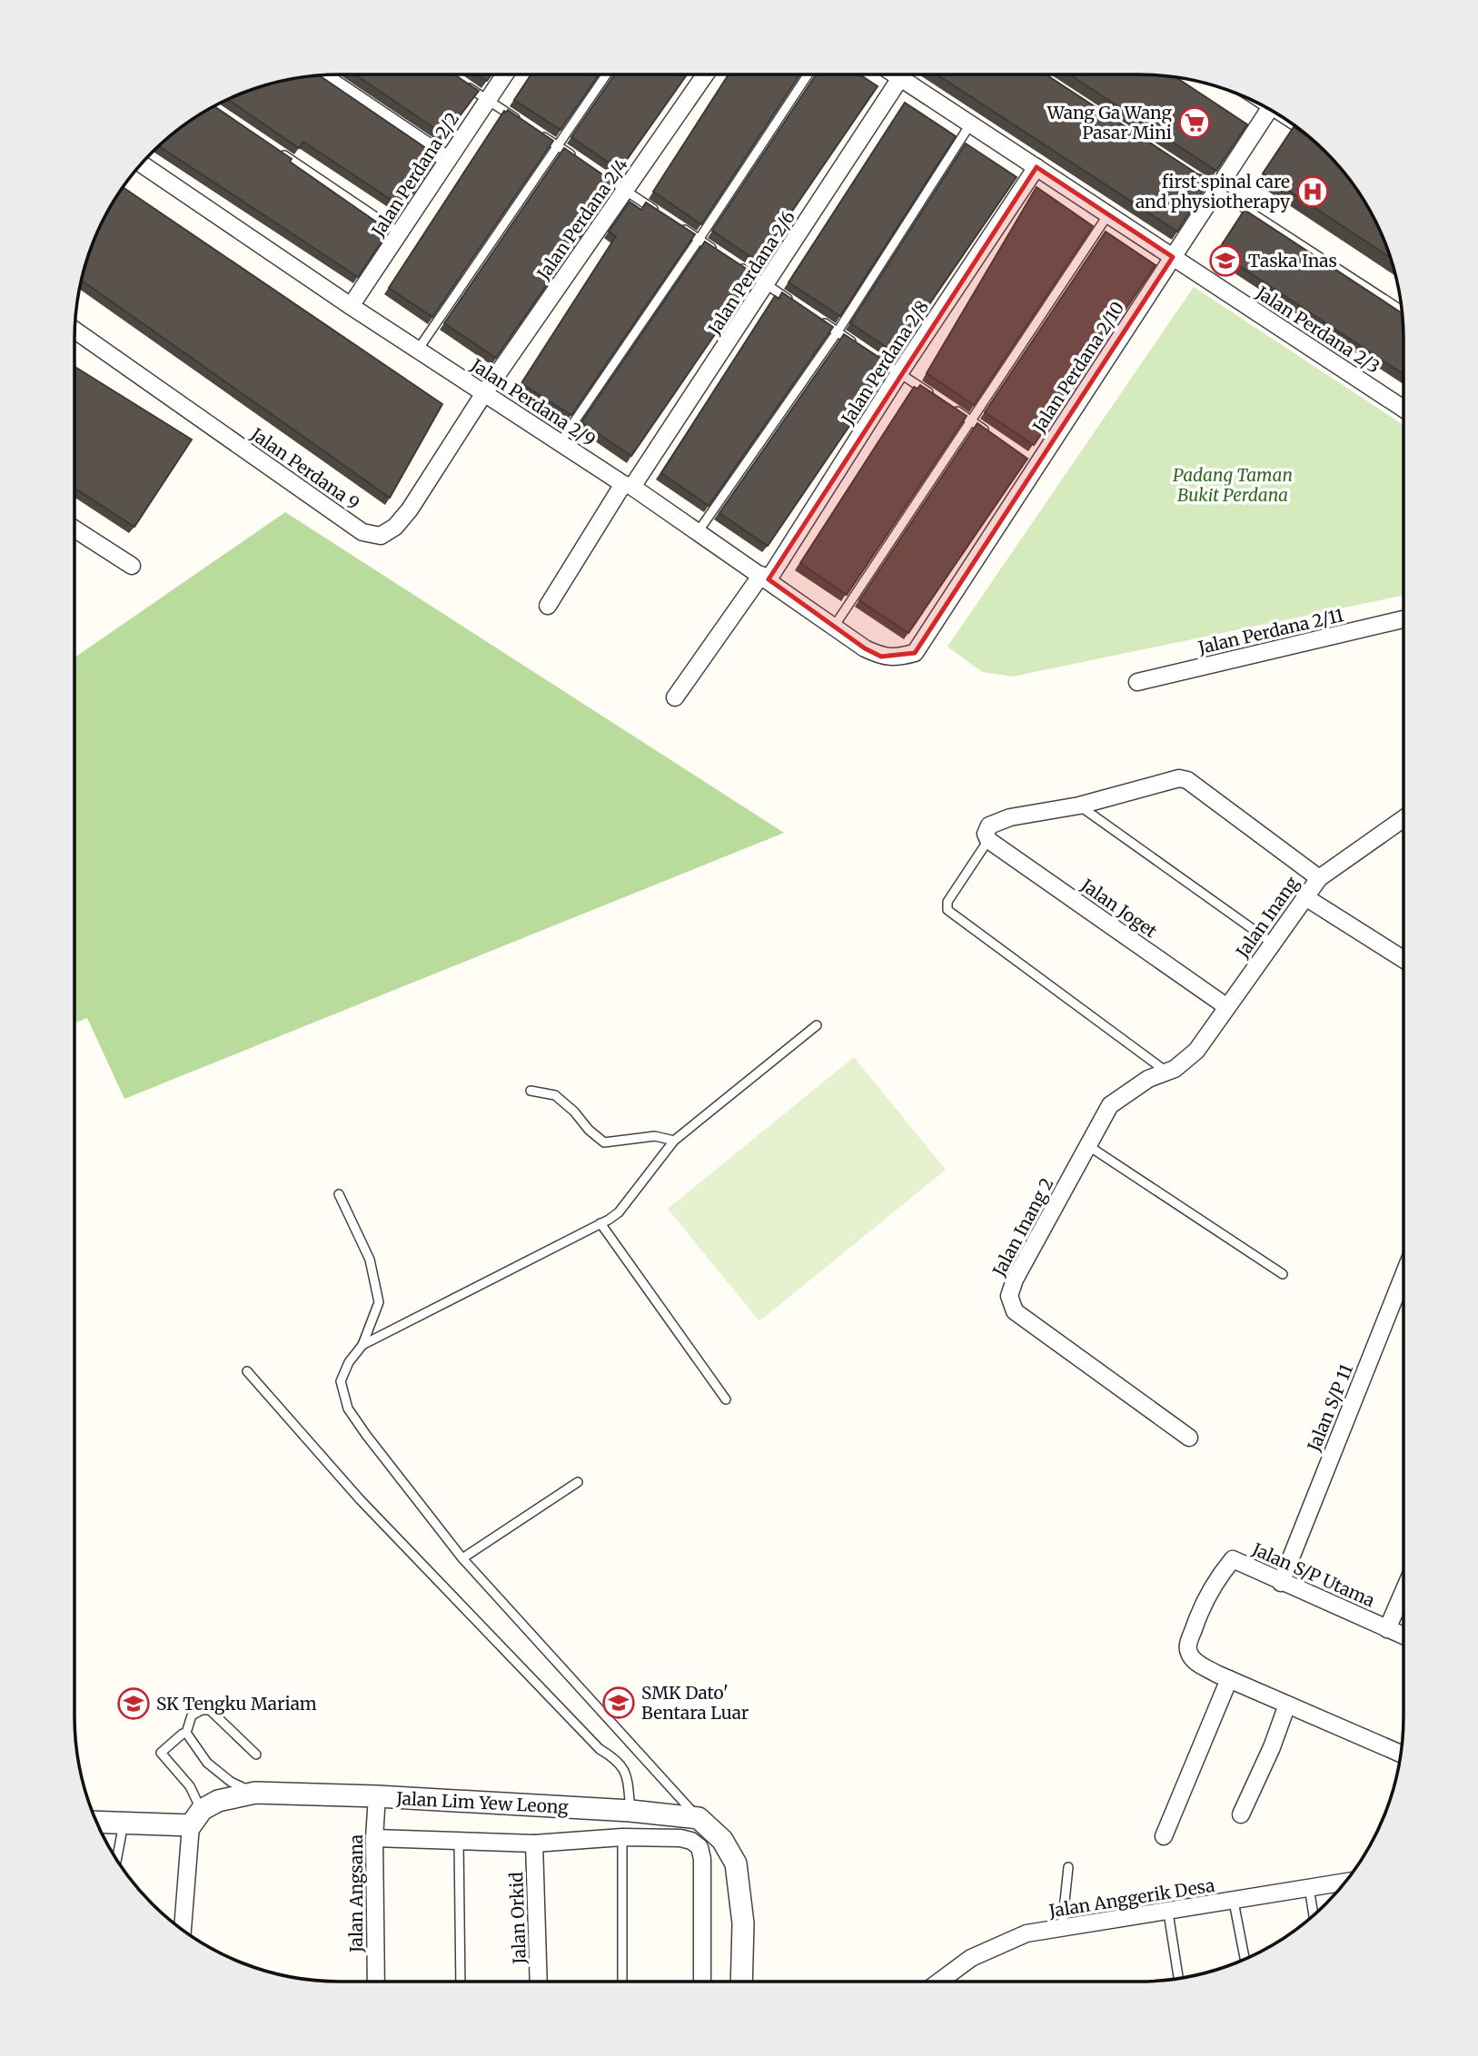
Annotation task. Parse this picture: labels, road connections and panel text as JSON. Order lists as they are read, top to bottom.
{
  "streets": {
    "street": [
      "Jalan Perdana 2/2",
      "Jalan Perdana 2/4",
      "Jalan Perdana 2/6",
      "Jalan Perdana 2/3",
      "Jalan Perdana 2/8",
      "Jalan Perdana 2/10",
      "Jalan Perdana 2/9",
      "Jalan Perdana 9",
      "Jalan Perdana 2/11",
      "Jalan Joget",
      "Jalan Inang",
      "Jalan Inang 2",
      "Jalan S/P 11",
      "Jalan S/P Utama",
      "Jalan Lim Yew Leong",
      "Jalan Angsana",
      "Jalan Anggerik Desa",
      "Jalan Orkid"
    ]
  },
  "crossings": [
    ["Jalan Perdana 2/2", "Jalan Perdana 2/9"],
    ["Jalan Perdana 2/4", "Jalan Perdana 2/9"],
    ["Jalan Perdana 2/4", "Jalan Perdana 9"],
    ["Jalan Perdana 2/6", "Jalan Perdana 2/3"],
    ["Jalan Perdana 2/6", "Jalan Perdana 2/9"],
    ["Jalan Perdana 2/3", "Jalan Perdana 2/8"],
    ["Jalan Perdana 2/3", "Jalan Perdana 2/10"],
    ["Jalan Perdana 2/8", "Jalan Perdana 2/9"],
    ["Jalan Perdana 2/10", "Jalan Perdana 2/9"],
    ["Jalan Perdana 2/9", "Jalan Perdana 9"],
    ["Jalan Joget", "Jalan Inang"],
    ["Jalan Inang", "Jalan Inang 2"],
    ["Jalan S/P 11", "Jalan S/P Utama"],
    ["Jalan Lim Yew Leong", "Jalan Angsana"]
  ],
  "parks": ["Padang Taman Bukit Perdana"],
  "places": {
    "supermarket": ["Wang Ga Wang Pasar Mini"],
    "hospital": ["first spinal care and physiotherapy"],
    "school or university": ["Taska Inas", "SMK Dato' Bentara Luar", "SK Tengku Mariam"]
  }
}
